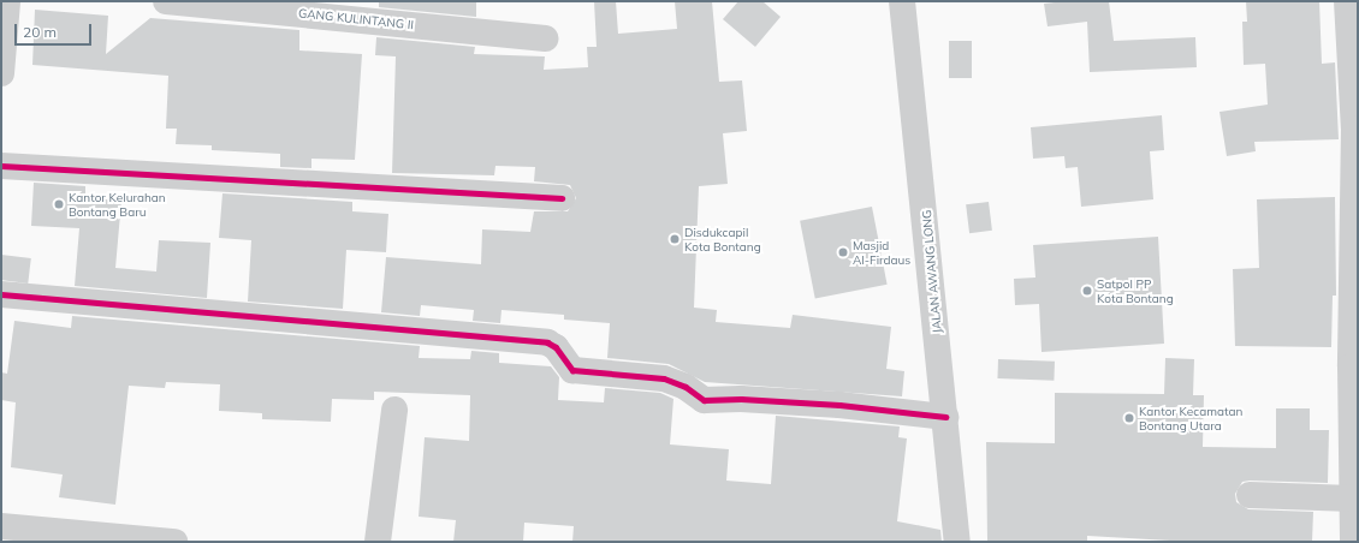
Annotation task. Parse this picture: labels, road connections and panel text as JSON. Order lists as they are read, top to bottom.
{
  "streets": {
    "street": ["GANG KULINTANG II", "JALAN AWANG LONG"]
  },
  "places": [
    "Kantor Kelurahan Bontang Baru",
    "Disdukcapil Kota Bontang",
    "Masjid Al-Firdaus",
    "Satpol PP Kota Bontang",
    "Kantor Kecamatan Bontang Utara"
  ],
  "scale_bar": "20 m"
}
